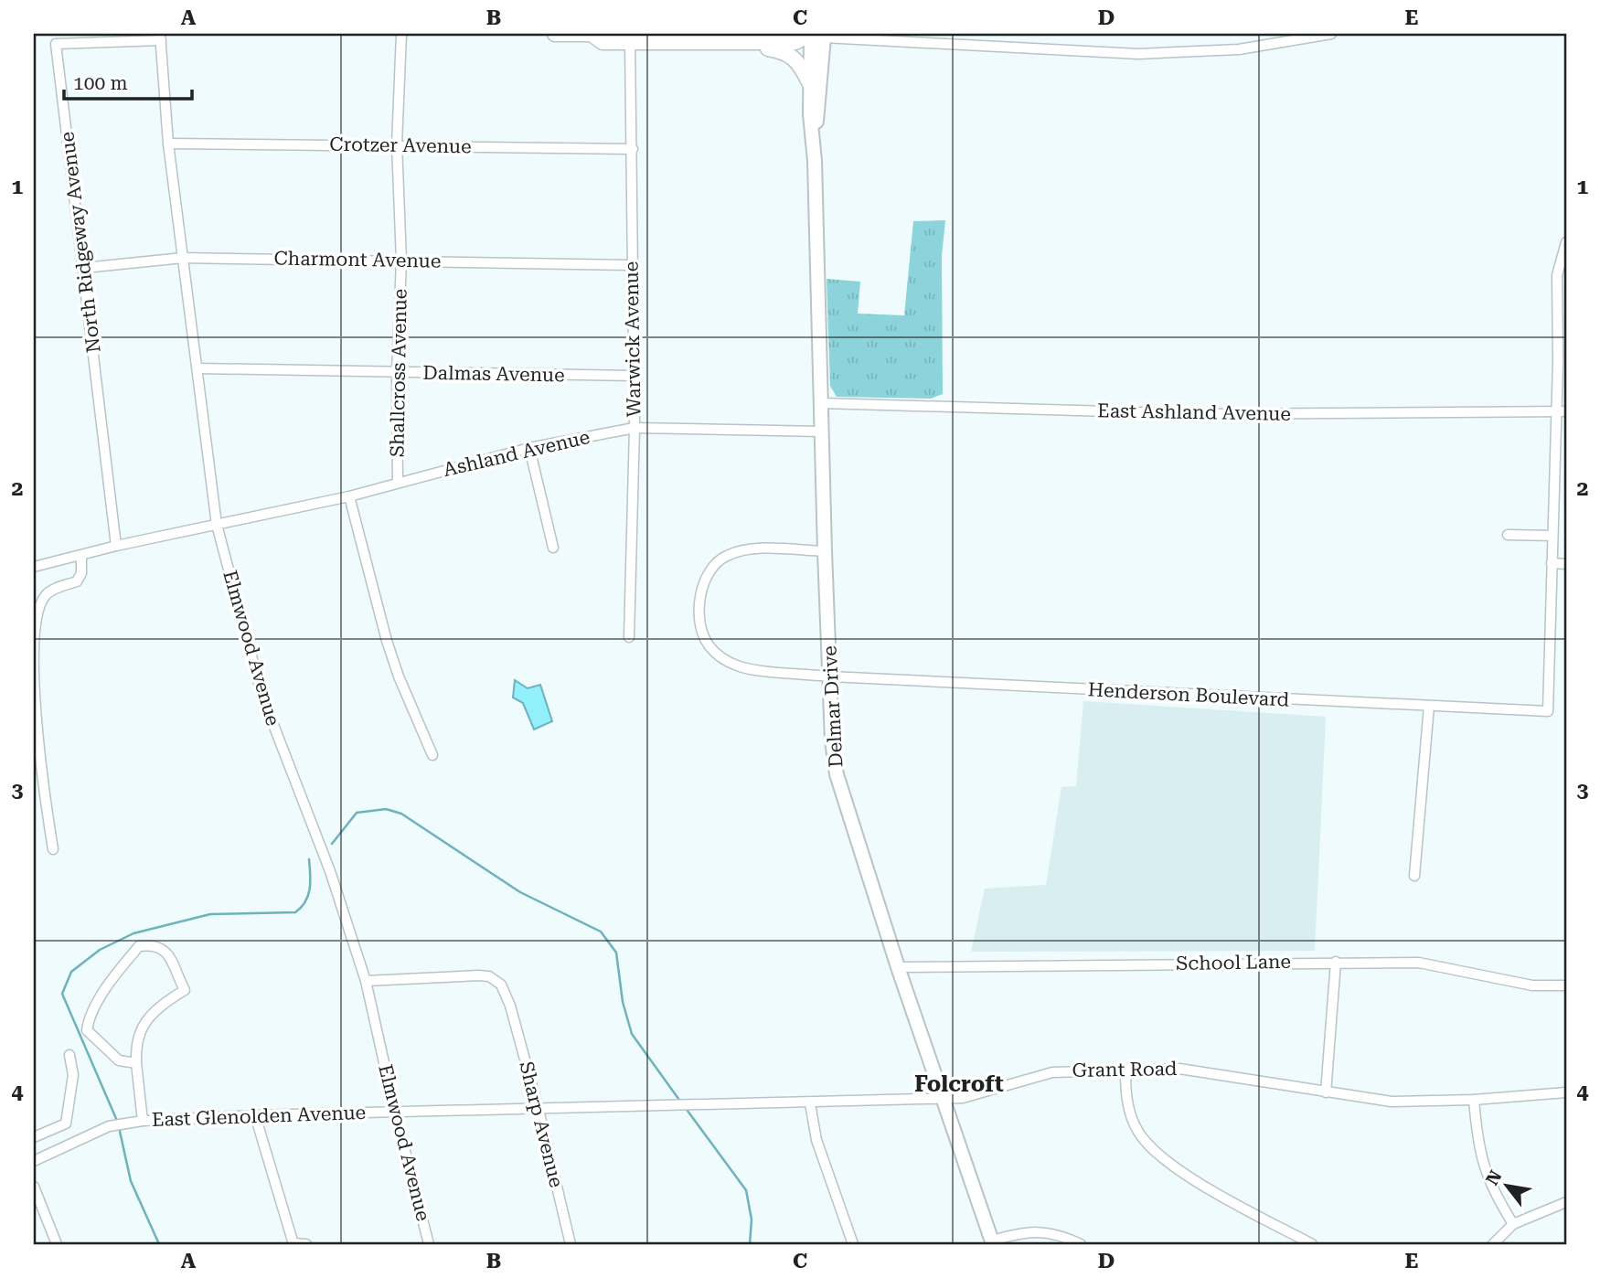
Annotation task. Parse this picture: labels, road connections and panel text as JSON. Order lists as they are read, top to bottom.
{
  "streets": {
    "street": [
      "Crotzer Avenue",
      "North Ridgeway Avenue",
      "Charmont Avenue",
      "Warwick Avenue",
      "Shallcross Avenue",
      "Dalmas Avenue",
      "East Ashland Avenue",
      "Ashland Avenue",
      "Elmwood Avenue",
      "Henderson Boulevard",
      "Delmar Drive",
      "School Lane",
      "Grant Road",
      "East Glenolden Avenue",
      "Sharp Avenue"
    ]
  },
  "crossings": [
    ["Crotzer Avenue", "Warwick Avenue"],
    ["Crotzer Avenue", "Shallcross Avenue"],
    ["Crotzer Avenue", "Elmwood Avenue"],
    ["North Ridgeway Avenue", "Charmont Avenue"],
    ["North Ridgeway Avenue", "Elmwood Avenue"],
    ["Charmont Avenue", "Warwick Avenue"],
    ["Charmont Avenue", "Shallcross Avenue"],
    ["Charmont Avenue", "Elmwood Avenue"],
    ["Warwick Avenue", "Dalmas Avenue"],
    ["Warwick Avenue", "Ashland Avenue"],
    ["Shallcross Avenue", "Dalmas Avenue"],
    ["Shallcross Avenue", "Ashland Avenue"],
    ["Dalmas Avenue", "Elmwood Avenue"],
    ["East Ashland Avenue", "Delmar Drive"],
    ["Ashland Avenue", "Elmwood Avenue"],
    ["Ashland Avenue", "Delmar Drive"],
    ["Elmwood Avenue", "East Glenolden Avenue"],
    ["Elmwood Avenue", "Sharp Avenue"],
    ["Henderson Boulevard", "Delmar Drive"],
    ["Delmar Drive", "School Lane"],
    ["Delmar Drive", "Grant Road"],
    ["Grant Road", "East Glenolden Avenue"],
    ["East Glenolden Avenue", "Sharp Avenue"]
  ],
  "districts": ["Folcroft"],
  "scale_bar": "100 m",
  "north": "top left",
  "grid": {
    "columns": [
      "A",
      "B",
      "C",
      "D",
      "E"
    ],
    "rows": [
      "1",
      "2",
      "3",
      "4"
    ]
  }
}
